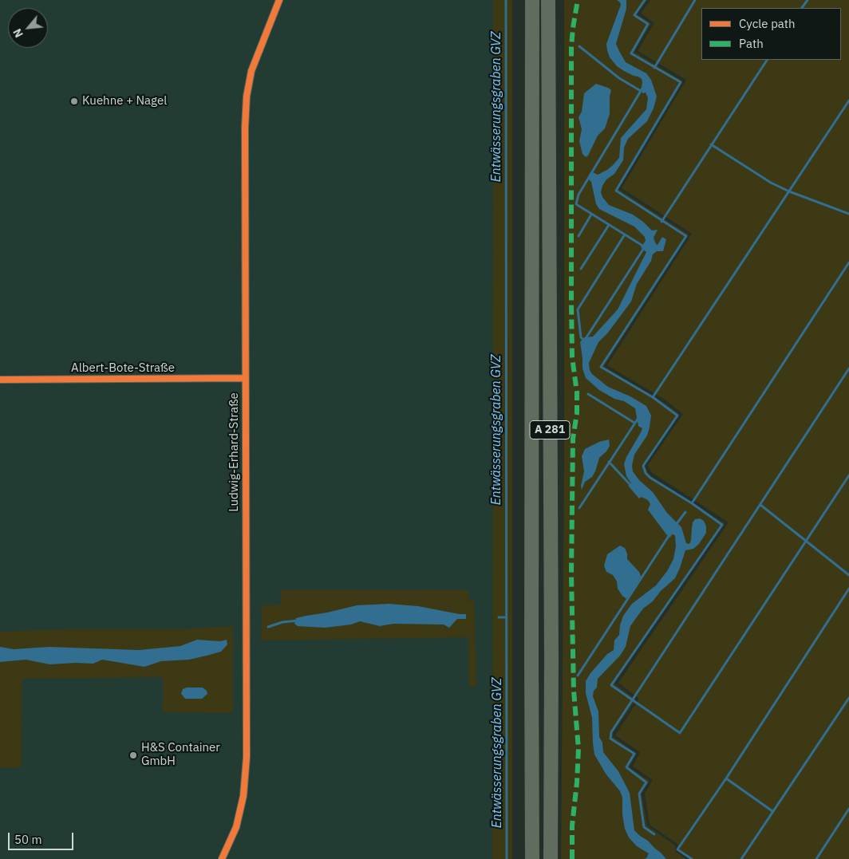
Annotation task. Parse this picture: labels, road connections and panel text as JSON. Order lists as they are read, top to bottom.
{
  "streets": {
    "highway": ["A 281"],
    "street": ["Albert-Bote-Straße", "Ludwig-Erhard-Straße"]
  },
  "crossings": [
    ["Albert-Bote-Straße", "Ludwig-Erhard-Straße"]
  ],
  "water": ["Entwässerungsgraben GVZ"],
  "places": ["Kuehne + Nagel", "H&S Container GmbH"],
  "legend": ["Cycle path", "Path"],
  "scale_bar": "50 m",
  "north": "bottom left"
}
